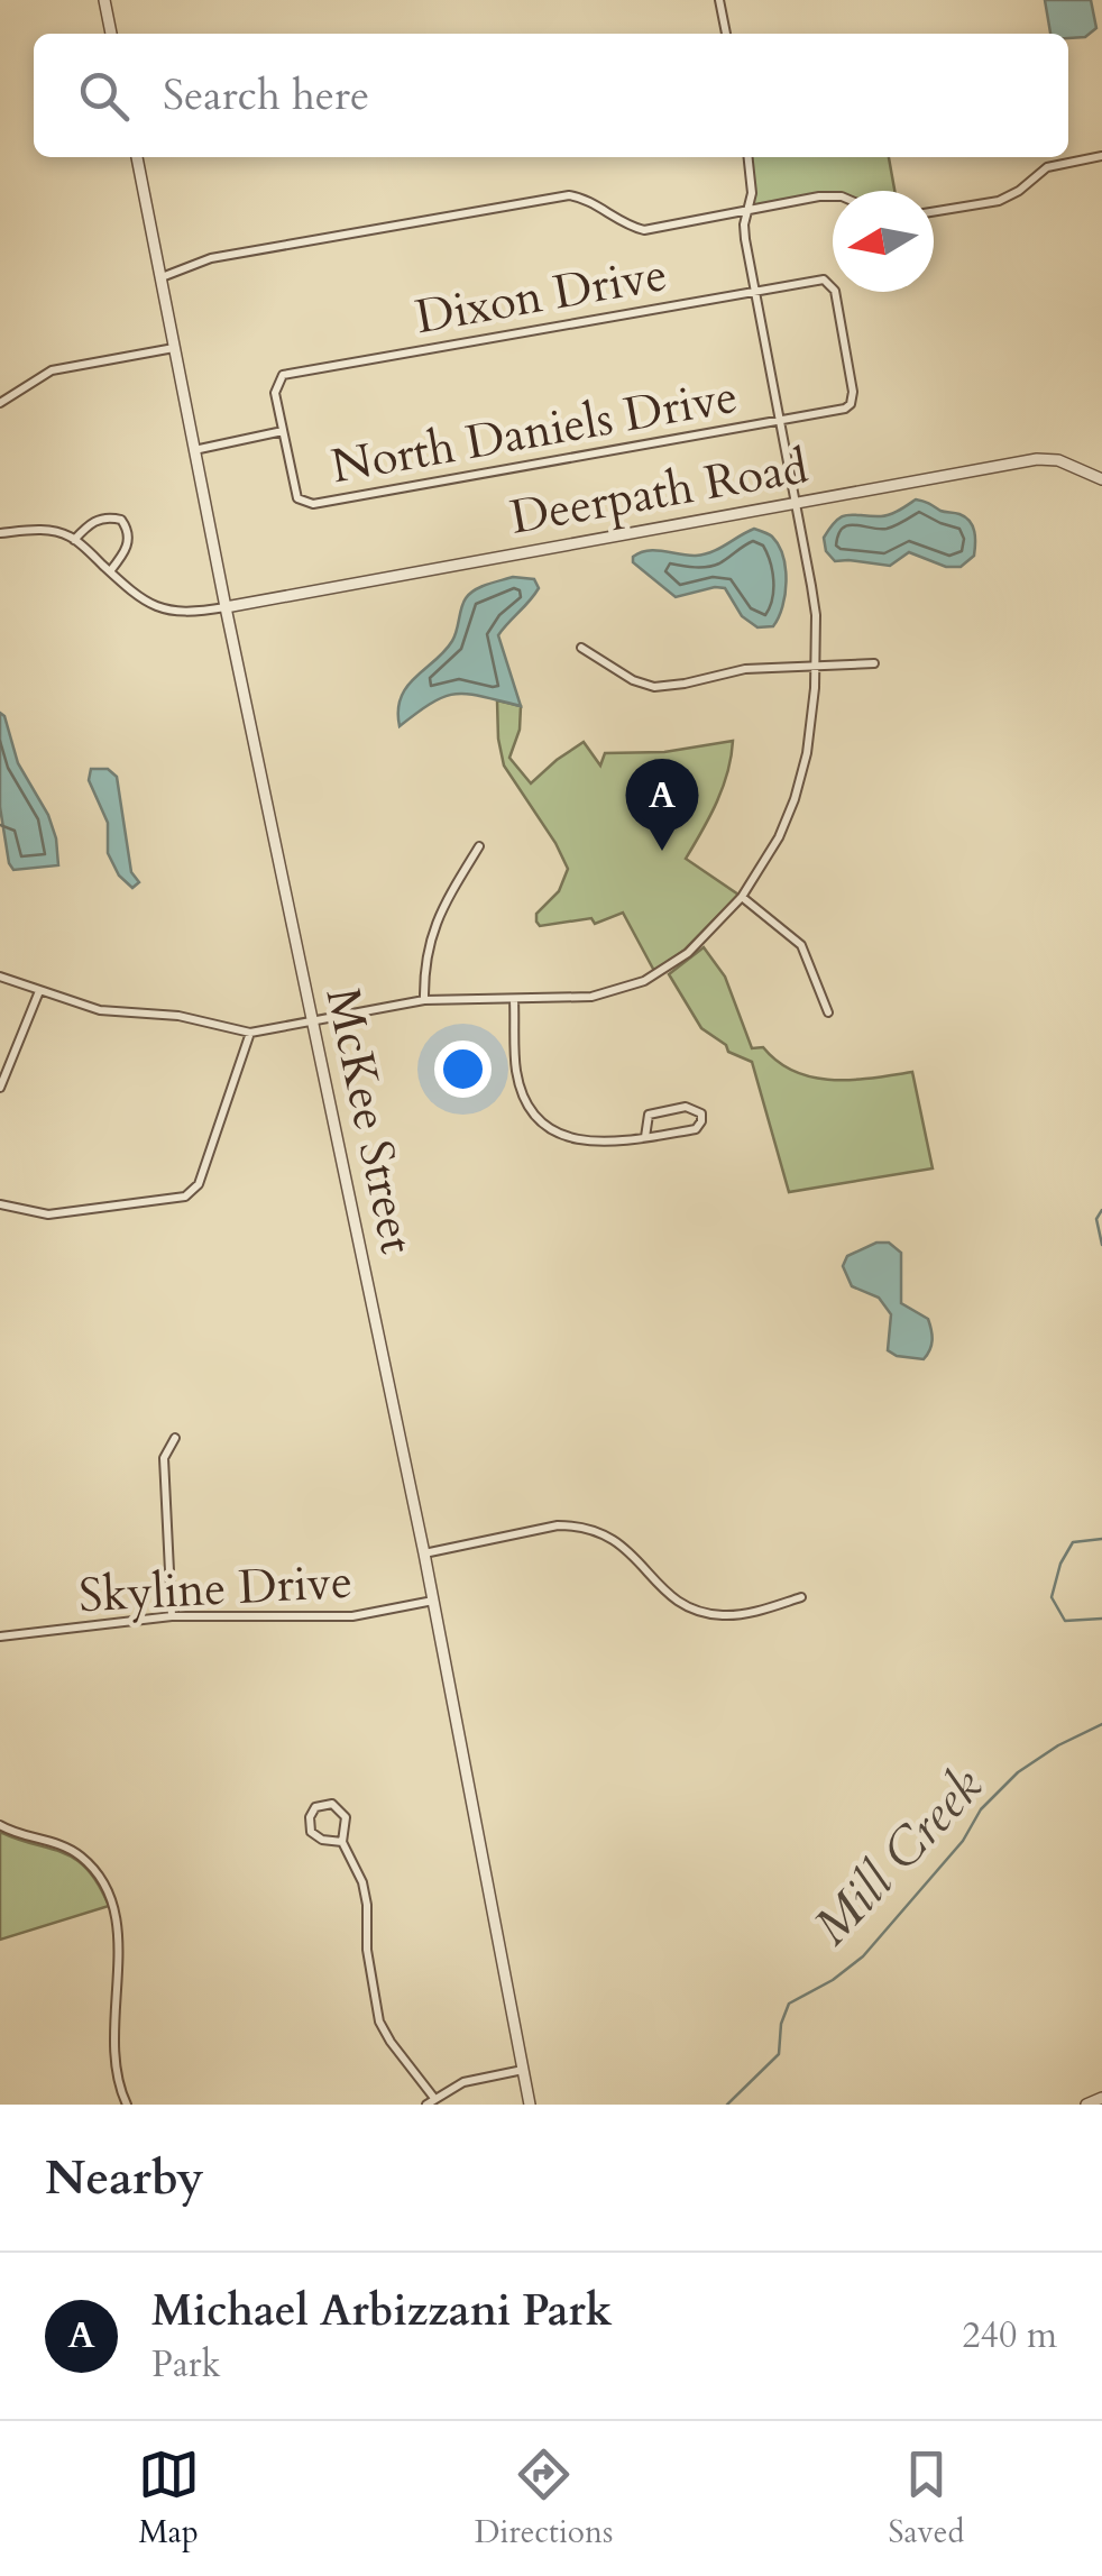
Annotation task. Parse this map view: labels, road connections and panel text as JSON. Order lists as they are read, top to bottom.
{
  "streets": {
    "street": [
      "Dixon Drive",
      "North Daniels Drive",
      "Deerpath Road",
      "McKee Street",
      "Skyline Drive"
    ]
  },
  "crossings": [
    ["Dixon Drive", "North Daniels Drive"],
    ["Deerpath Road", "McKee Street"],
    ["McKee Street", "Skyline Drive"]
  ],
  "water": ["Mill Creek"],
  "north": "left",
  "page": {
    "search": "Search here",
    "pins": "A",
    "heading": "Nearby",
    "list": [
      {
        "mark": "A",
        "name": "Michael Arbizzani Park",
        "note": "Park",
        "value": "240 m"
      }
    ],
    "nav": ["Map", "Directions", "Saved"]
  }
}
